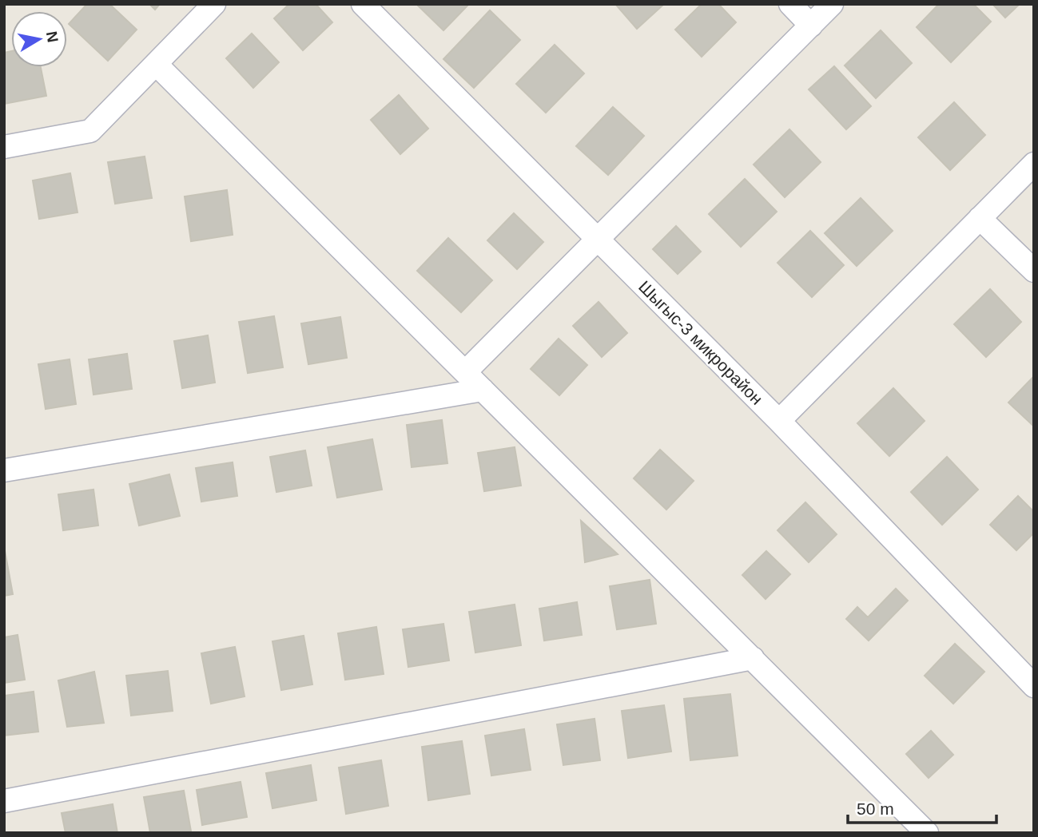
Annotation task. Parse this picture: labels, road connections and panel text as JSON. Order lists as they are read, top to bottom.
{
  "streets": {
    "street": ["Шыгыс-3 микрорайон"]
  },
  "scale_bar": "50 m",
  "north": "right"
}
